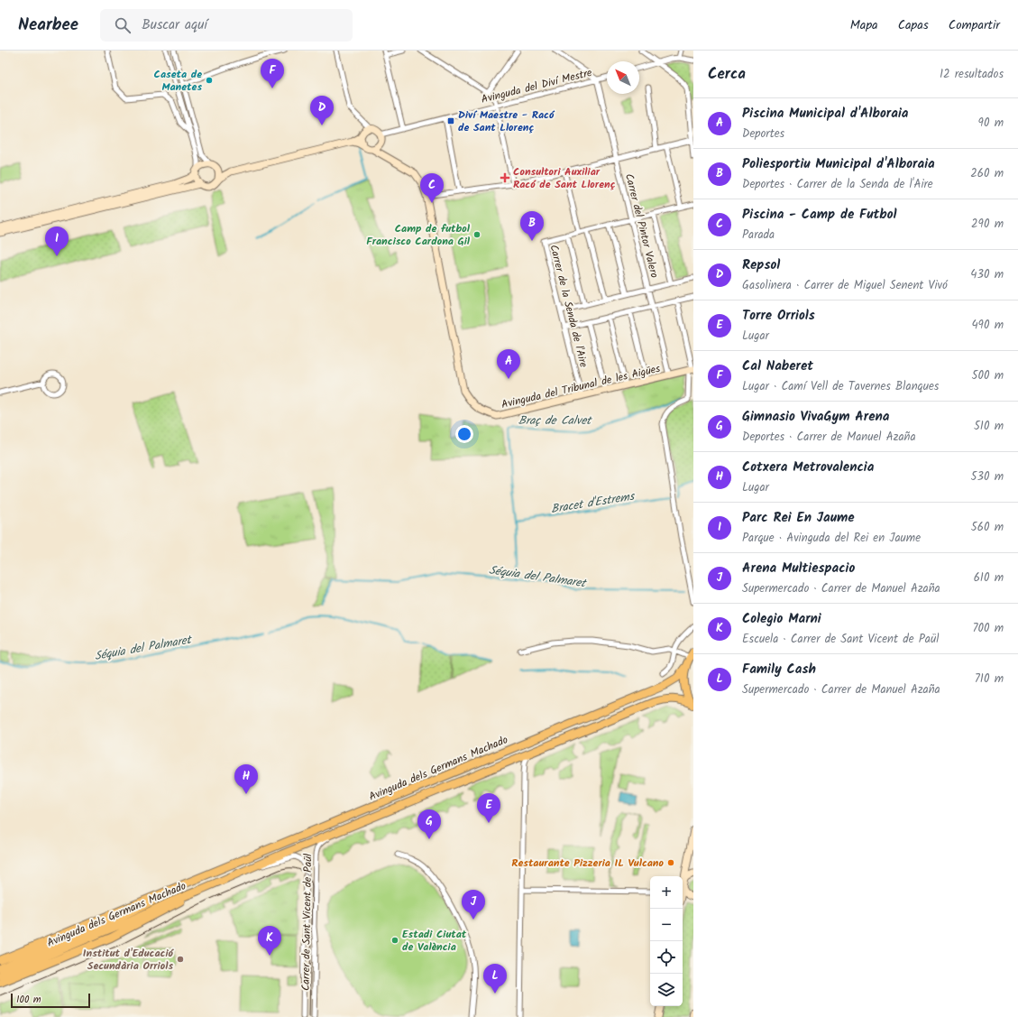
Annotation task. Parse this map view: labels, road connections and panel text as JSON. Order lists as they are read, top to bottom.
{
  "streets": {
    "main road": ["Avinguda dels Germans Machado"],
    "street": [
      "Avinguda del Diví Mestre",
      "Carrer del Pintor Valero",
      "Carrer de la Senda de l'Aire",
      "Avinguda del Tribunal de les Aigües",
      "Carrer de Sant Vicent de Paül"
    ]
  },
  "crossings": [
    ["Avinguda del Diví Mestre", "Carrer del Pintor Valero"],
    ["Avinguda del Diví Mestre", "Avinguda del Tribunal de les Aigües"],
    ["Carrer del Pintor Valero", "Avinguda del Tribunal de les Aigües"],
    ["Carrer de la Senda de l'Aire", "Avinguda del Tribunal de les Aigües"]
  ],
  "water": ["Braç de Calvet", "Bracet d'Estrems", "Séquia del Palmaret"],
  "places": {
    "other": [
      "Caseta de Manetes",
      "Camp de futbol Francisco Cardona Gil",
      "Restaurante Pizzeria IL Vulcano",
      "Estadi Ciutat de València",
      "Institut d'Educació Secundària Orriols"
    ],
    "transit": ["Diví Maestre - Racó de Sant Llorenç"],
    "health": ["Consultori Auxiliar Racó de Sant Llorenç"]
  },
  "scale_bar": "100 m",
  "north": "top left",
  "page": {
    "header": "Nearbee",
    "search": "Buscar aquí",
    "nav": ["Mapa", "Capas", "Compartir"],
    "heading": ["Cerca", "12 resultados"],
    "pins": [
      "F",
      "D",
      "C",
      "B",
      "I",
      "A",
      "H",
      "E",
      "G",
      "J",
      "K",
      "L"
    ],
    "list": [
      {
        "mark": "A",
        "name": "Piscina Municipal d'Alboraia",
        "note": "Deportes",
        "value": "90 m"
      },
      {
        "mark": "B",
        "name": "Poliesportiu Municipal d'Alboraia",
        "note": "Deportes · Carrer de la Senda de l'Aire",
        "value": "260 m"
      },
      {
        "mark": "C",
        "name": "Piscina - Camp de Futbol",
        "note": "Parada",
        "value": "290 m"
      },
      {
        "mark": "D",
        "name": "Repsol",
        "note": "Gasolinera · Carrer de Miguel Senent Vivó",
        "value": "430 m"
      },
      {
        "mark": "E",
        "name": "Torre Orriols",
        "note": "Lugar",
        "value": "490 m"
      },
      {
        "mark": "F",
        "name": "Cal Naberet",
        "note": "Lugar · Camí Vell de Tavernes Blanques",
        "value": "500 m"
      },
      {
        "mark": "G",
        "name": "Gimnasio VivaGym Arena",
        "note": "Deportes · Carrer de Manuel Azaña",
        "value": "510 m"
      },
      {
        "mark": "H",
        "name": "Cotxera Metrovalencia",
        "note": "Lugar",
        "value": "530 m"
      },
      {
        "mark": "I",
        "name": "Parc Rei En Jaume",
        "note": "Parque · Avinguda del Rei en Jaume",
        "value": "560 m"
      },
      {
        "mark": "J",
        "name": "Arena Multiespacio",
        "note": "Supermercado · Carrer de Manuel Azaña",
        "value": "610 m"
      },
      {
        "mark": "K",
        "name": "Colegio Marni",
        "note": "Escuela · Carrer de Sant Vicent de Paül",
        "value": "700 m"
      },
      {
        "mark": "L",
        "name": "Family Cash",
        "note": "Supermercado · Carrer de Manuel Azaña",
        "value": "710 m"
      }
    ],
    "map_buttons": ["+", "−"],
    "scale": "100 m"
  }
}
